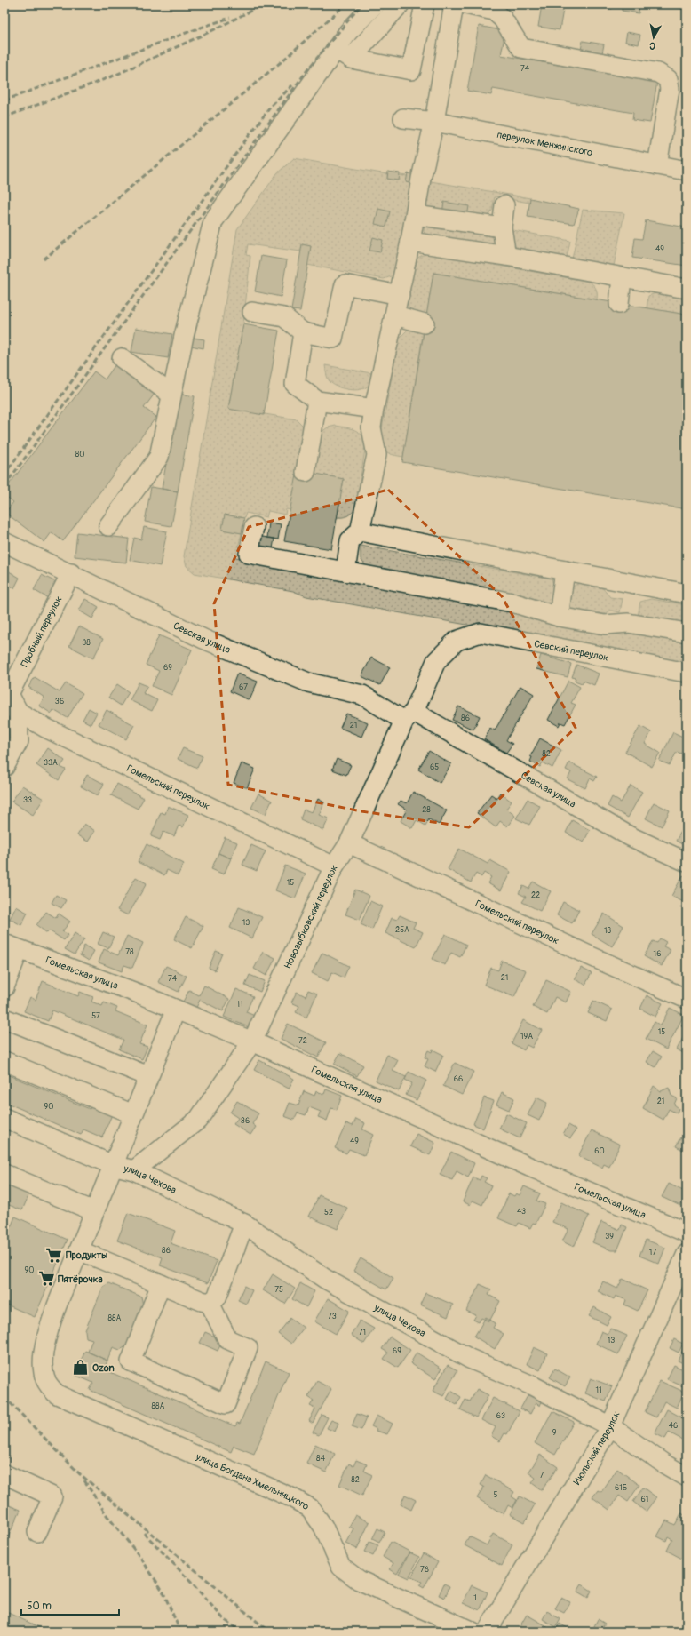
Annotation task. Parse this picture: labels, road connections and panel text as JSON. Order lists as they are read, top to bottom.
{
  "streets": {
    "street": [
      "переулок Менжинского",
      "Пробный переулок",
      "Севская улица",
      "Севский переулок",
      "Гомельский переулок",
      "Новозыбковский переулок",
      "Гомельская улица",
      "улица Чехова",
      "Июльский переулок",
      "улица Богдана Хмельницкого"
    ]
  },
  "crossings": [
    ["Пробный переулок", "Севская улица"],
    ["Пробный переулок", "Гомельский переулок"],
    ["Севская улица", "Новозыбковский переулок"],
    ["Севский переулок", "Новозыбковский переулок"],
    ["Гомельский переулок", "Новозыбковский переулок"],
    ["Новозыбковский переулок", "Гомельская улица"],
    ["Новозыбковский переулок", "улица Чехова"],
    ["улица Чехова", "Июльский переулок"]
  ],
  "places": {
    "supermarket": ["Продукты", "Пятёрочка"],
    "shop": ["Ozon"]
  },
  "house_numbers": [
    "74",
    "49",
    "80",
    "38",
    "69",
    "67",
    "36",
    "86",
    "21",
    "82",
    "33А",
    "65",
    "33",
    "28",
    "15",
    "22",
    "13",
    "25А",
    "18",
    "78",
    "16",
    "21",
    "74",
    "11",
    "57",
    "15",
    "19А",
    "72",
    "66",
    "21",
    "90",
    "36",
    "49",
    "60",
    "43",
    "52",
    "39",
    "86",
    "17",
    "90",
    "75",
    "73",
    "88А",
    "71",
    "13",
    "69",
    "11",
    "88А",
    "63",
    "46",
    "9",
    "84",
    "7",
    "82",
    "61Б",
    "5",
    "61",
    "76",
    "1"
  ],
  "scale_bar": "50 m",
  "north": "bottom"
}
